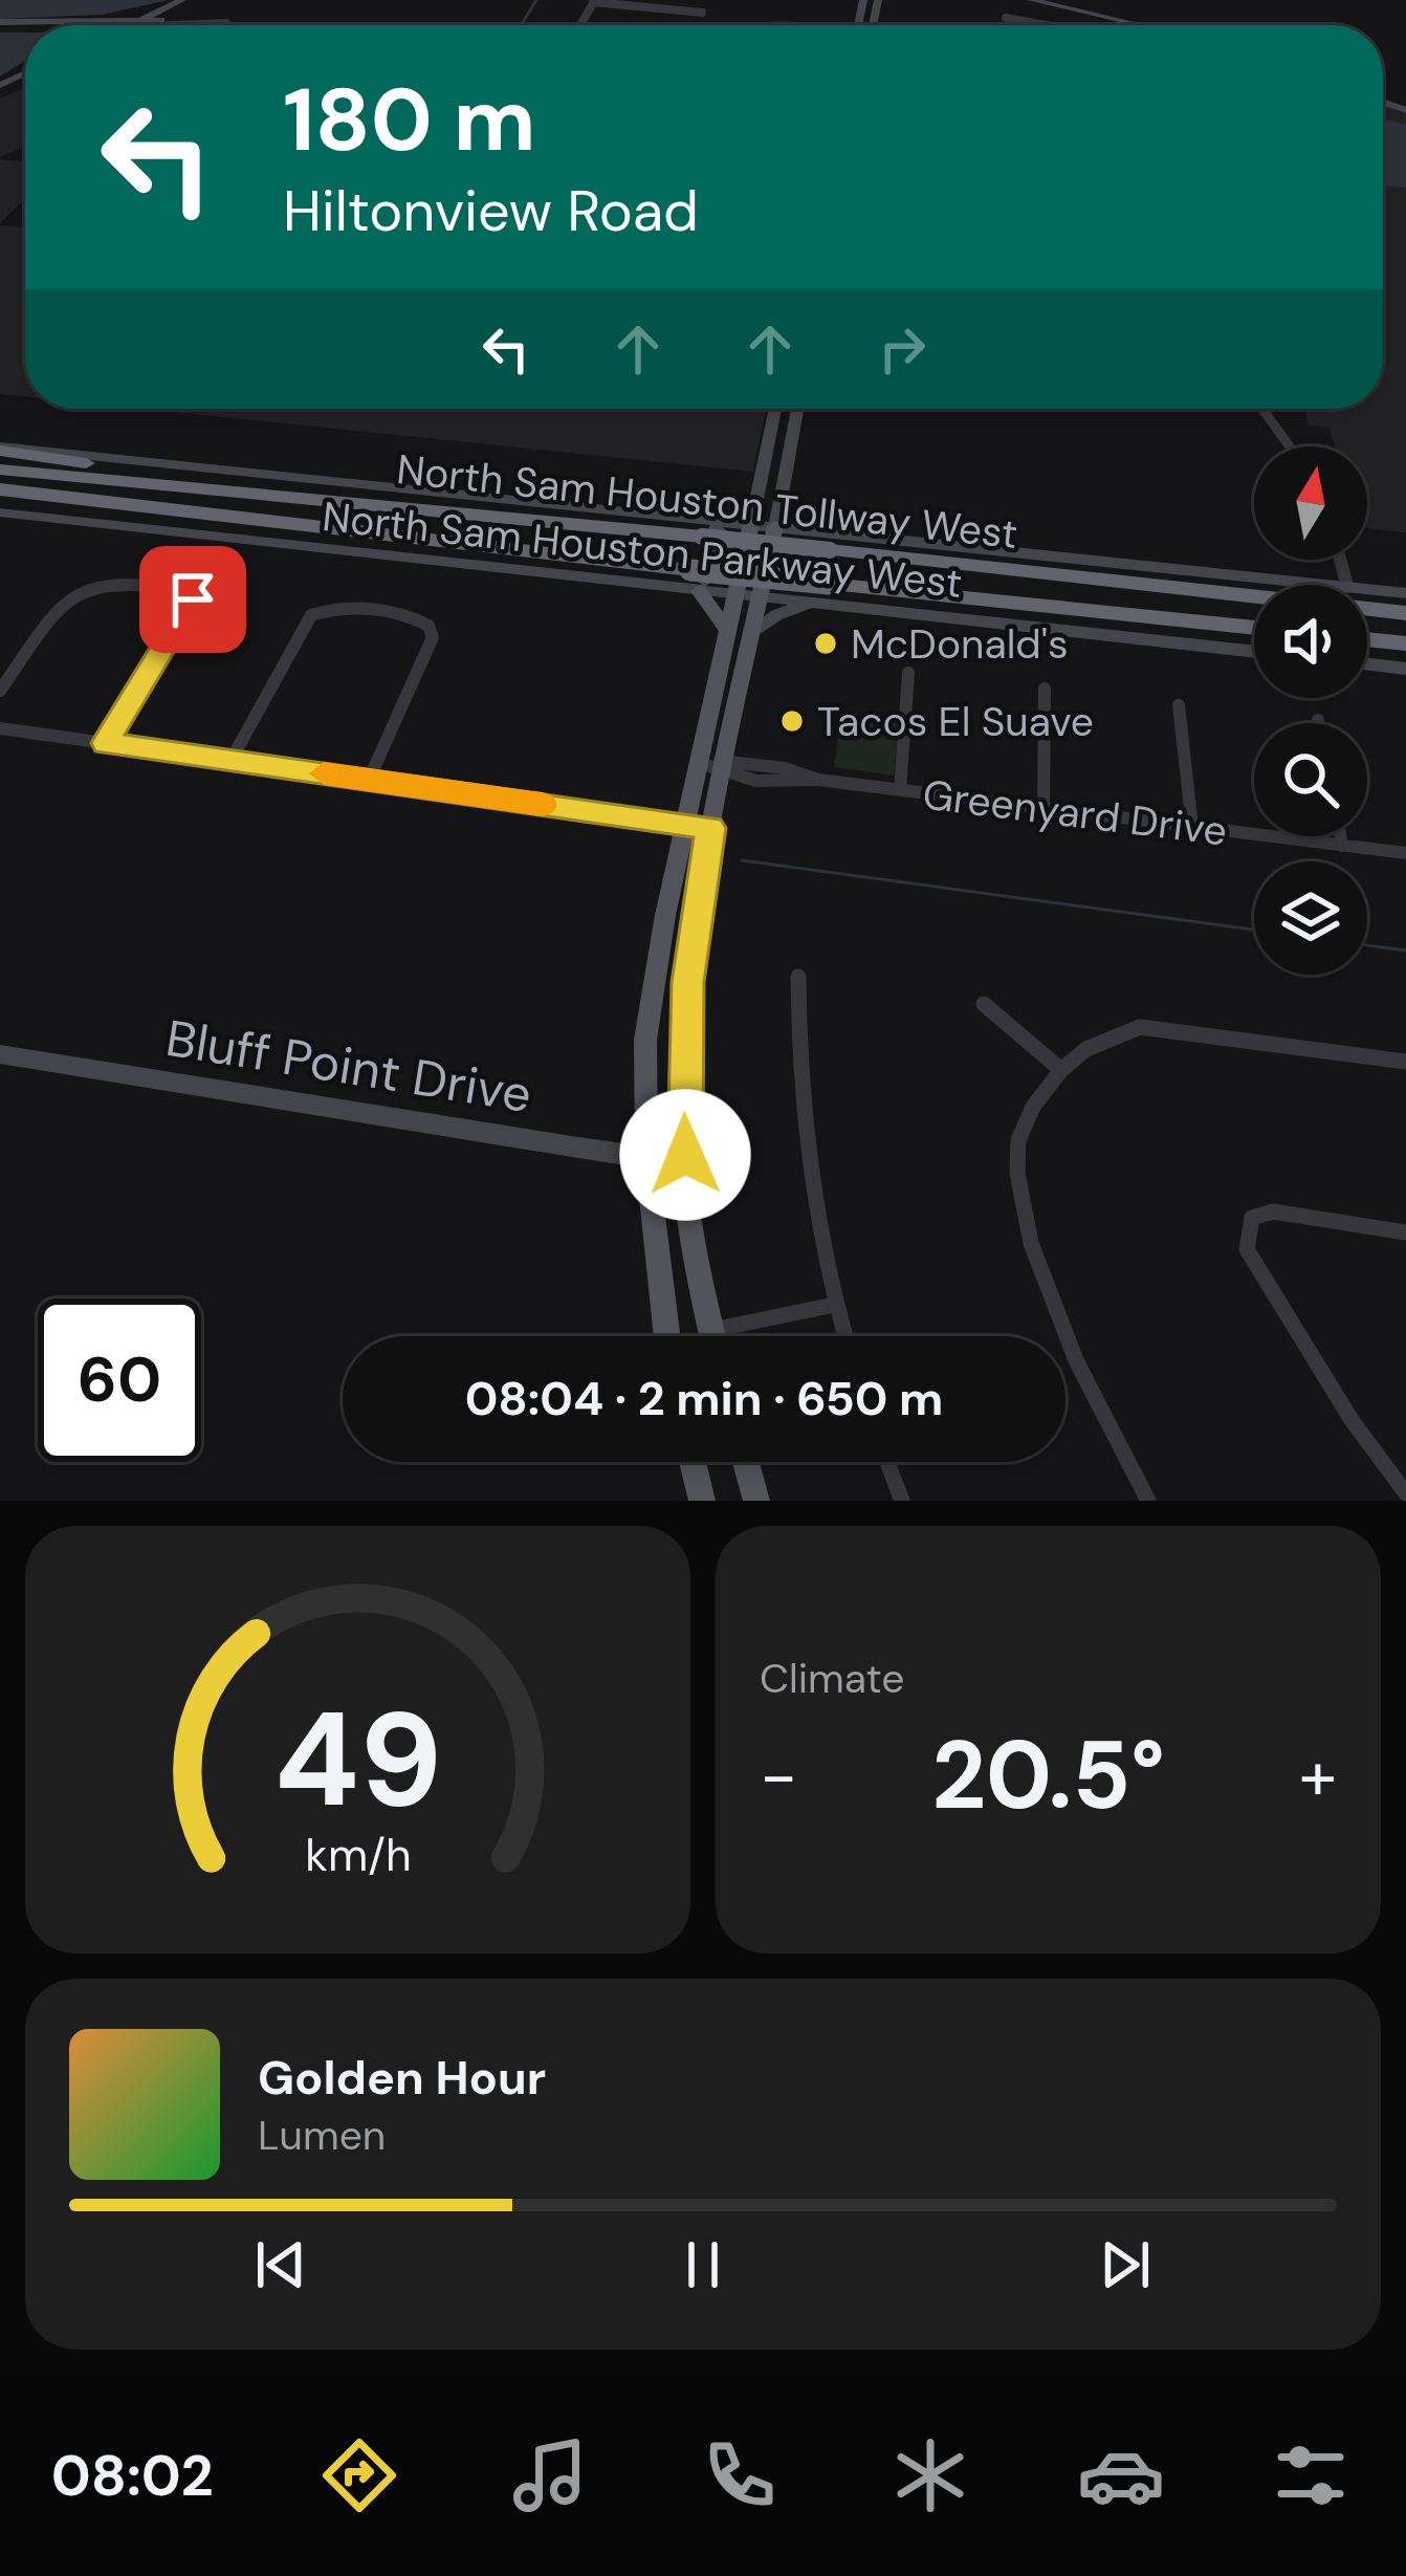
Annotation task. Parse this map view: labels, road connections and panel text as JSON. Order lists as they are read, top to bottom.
{
  "streets": {
    "highway": ["North Sam Houston Tollway West"],
    "main road": ["North Sam Houston Parkway West", "Bluff Point Drive"],
    "street": ["Greenyard Drive"]
  },
  "crossings": [
    ["North Sam Houston Tollway West", "North Sam Houston Parkway West"]
  ],
  "places": ["McDonald's", "Tacos El Suave"],
  "north": "top",
  "page": {
    "turn": ["180 m", "Hiltonview Road"],
    "limit": "60",
    "trip": "08:04 · 2 min · 650 m",
    "tile": "Climate",
    "heat": ["−", "20.5°", "+"],
    "song": ["Golden Hour", "Lumen"],
    "tabs": "08:02",
    "gauge": ["49", "km/h"]
  }
}
